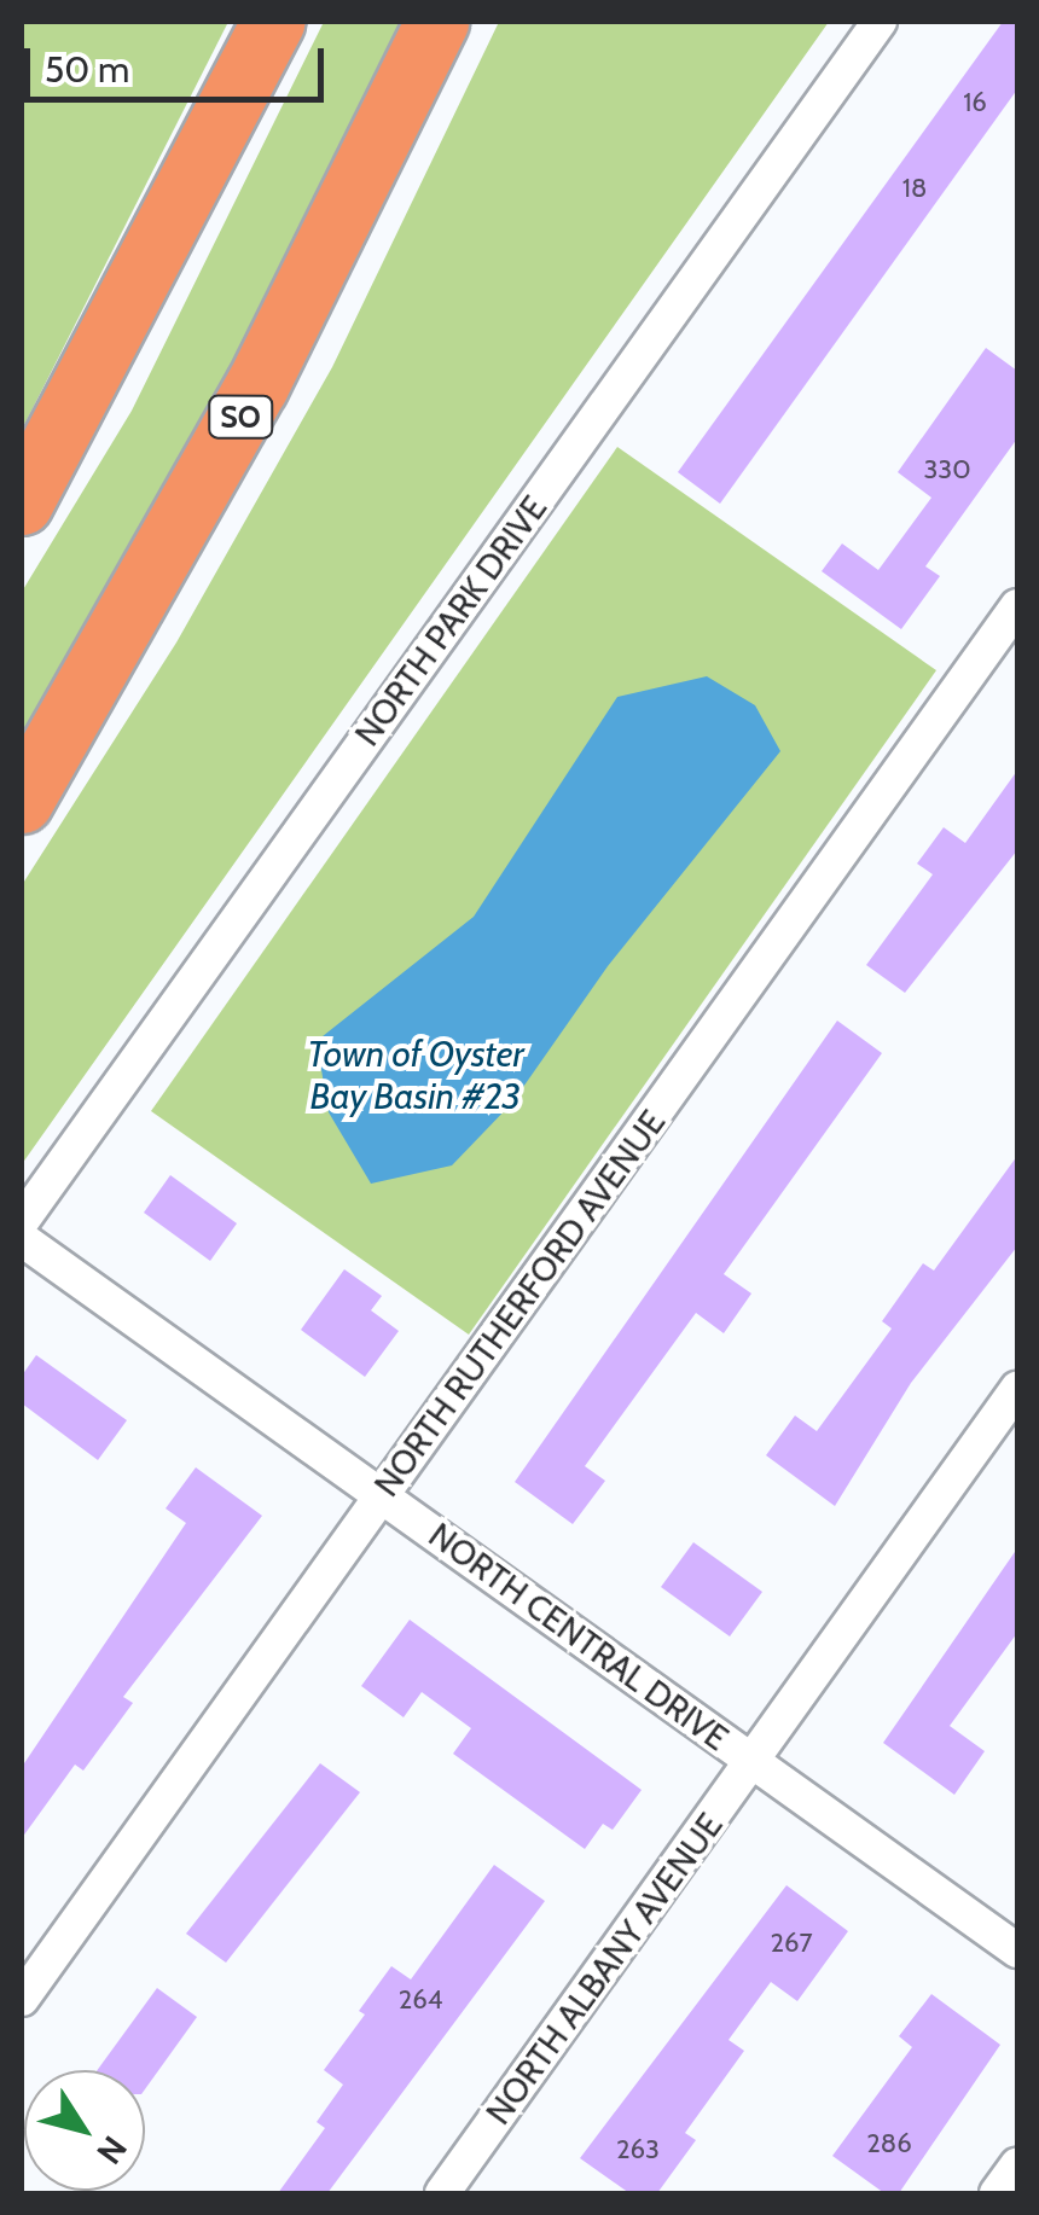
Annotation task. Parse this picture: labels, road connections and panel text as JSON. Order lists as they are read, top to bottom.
{
  "streets": {
    "highway": ["SO"],
    "street": [
      "NORTH PARK DRIVE",
      "NORTH RUTHERFORD AVENUE",
      "NORTH CENTRAL DRIVE",
      "NORTH ALBANY AVENUE"
    ]
  },
  "crossings": [
    ["NORTH RUTHERFORD AVENUE", "NORTH CENTRAL DRIVE"],
    ["NORTH CENTRAL DRIVE", "NORTH ALBANY AVENUE"]
  ],
  "water": ["Town of Oyster Bay Basin #23"],
  "house_numbers": [
    "16",
    "18",
    "330",
    "267",
    "264",
    "286",
    "263"
  ],
  "scale_bar": "50 m",
  "north": "bottom right"
}
